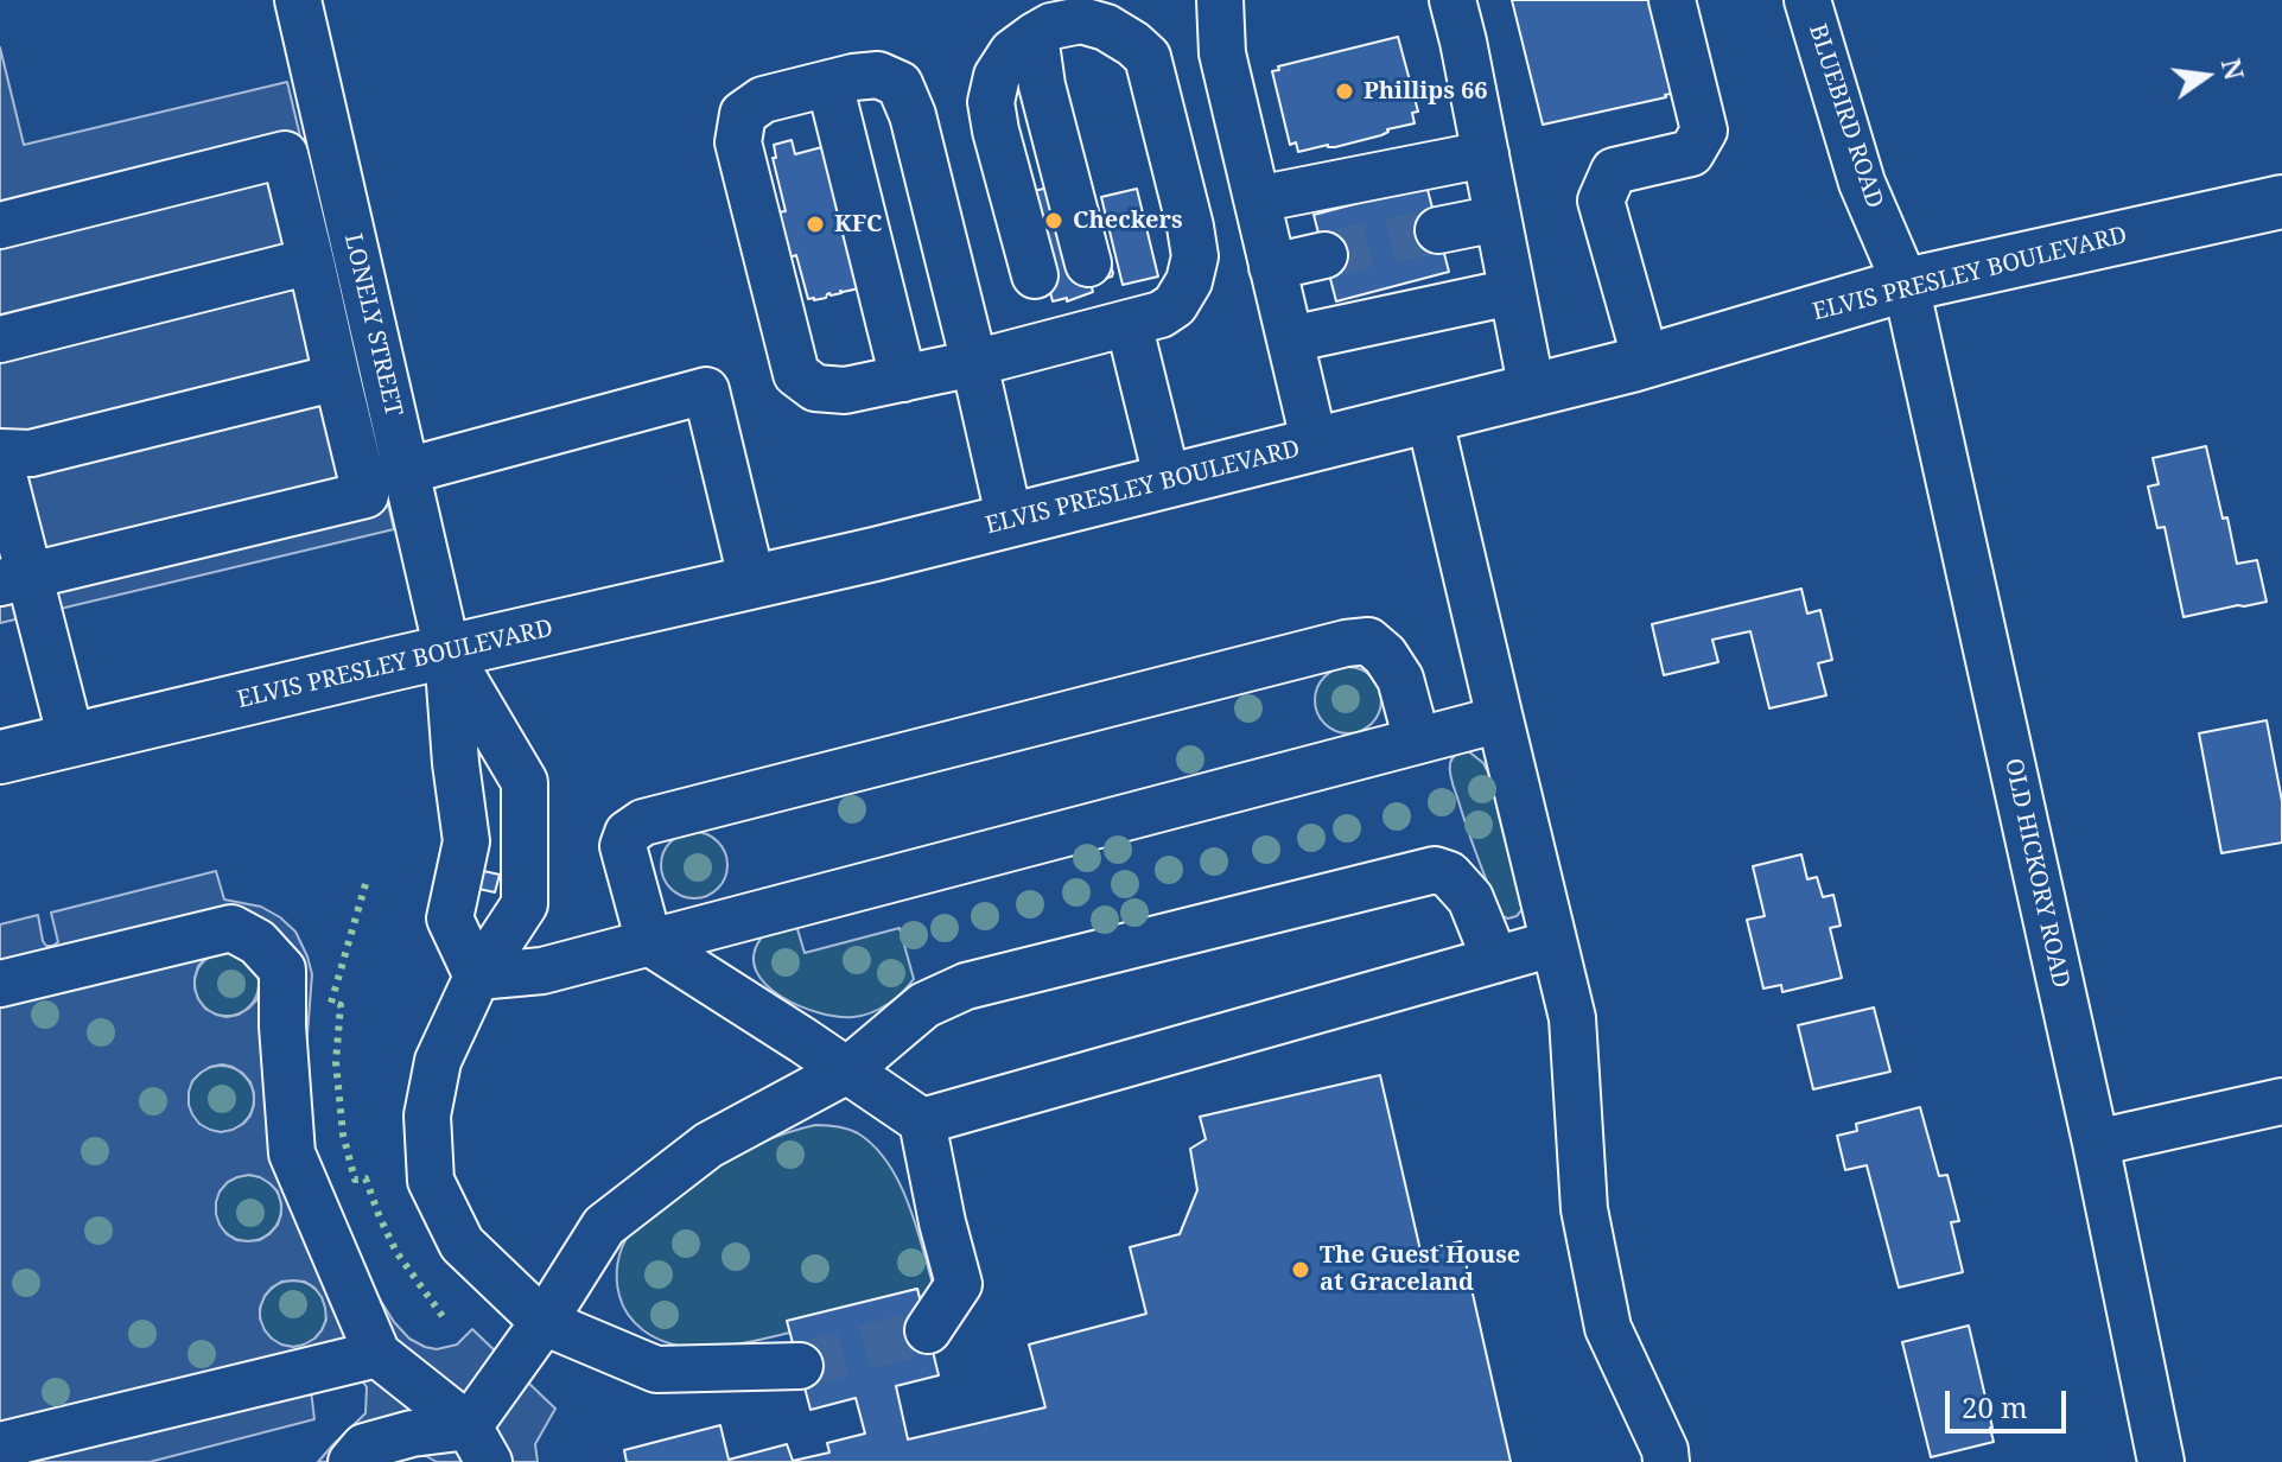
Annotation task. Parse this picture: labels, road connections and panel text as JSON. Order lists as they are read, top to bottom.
{
  "streets": {
    "main road": ["ELVIS PRESLEY BOULEVARD"],
    "street": ["BLUEBIRD ROAD", "LONELY STREET", "OLD HICKORY ROAD"]
  },
  "crossings": [
    ["BLUEBIRD ROAD", "ELVIS PRESLEY BOULEVARD"],
    ["BLUEBIRD ROAD", "OLD HICKORY ROAD"],
    ["ELVIS PRESLEY BOULEVARD", "LONELY STREET"],
    ["ELVIS PRESLEY BOULEVARD", "OLD HICKORY ROAD"]
  ],
  "places": [
    "Phillips 66",
    "Checkers",
    "KFC",
    "The Guest House at Graceland"
  ],
  "scale_bar": "20 m",
  "north": "right"
}
